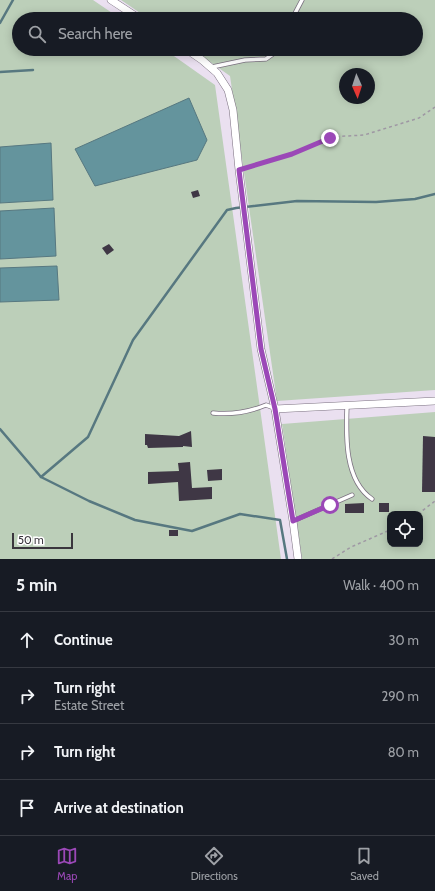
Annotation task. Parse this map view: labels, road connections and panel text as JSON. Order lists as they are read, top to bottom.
{
  "scale_bar": "50 m",
  "north": "bottom",
  "page": {
    "search": "Search here",
    "scale": "50 m",
    "heading": ["5 min", "Walk · 400 m"],
    "list": [
      ["Continue", "30 m"],
      ["Turn right", "Estate Street", "290 m"],
      ["Turn right", "80 m"],
      "Arrive at destination"
    ],
    "nav": ["Map", "Directions", "Saved"]
  }
}
